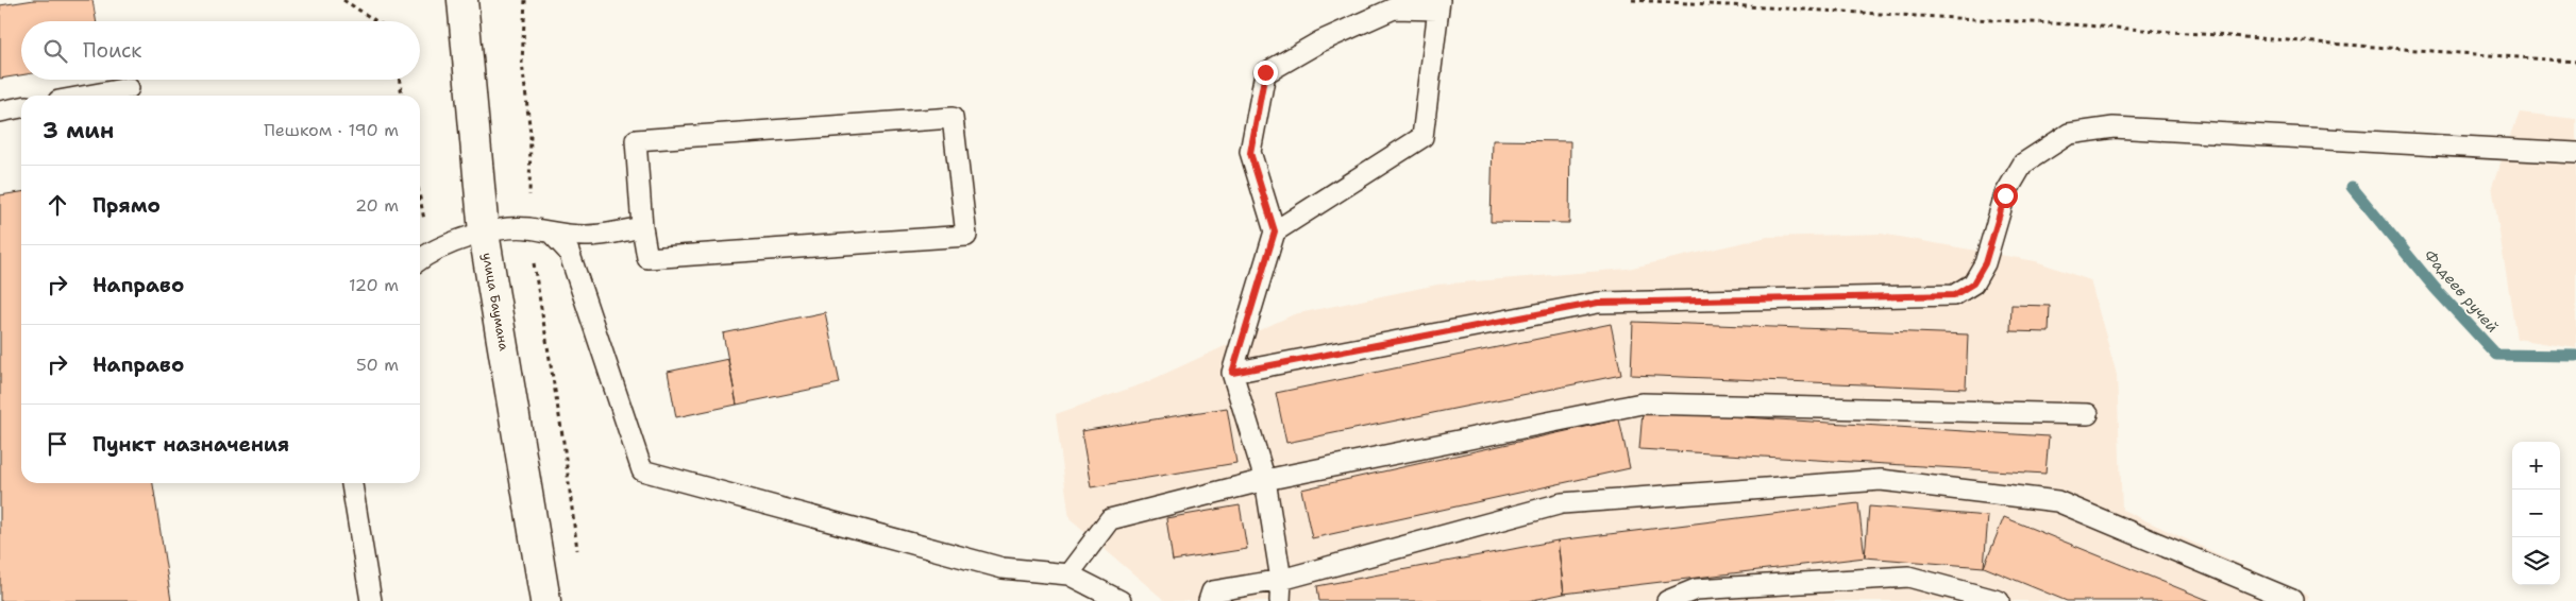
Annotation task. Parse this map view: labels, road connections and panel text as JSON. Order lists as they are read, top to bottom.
{
  "streets": {
    "street": ["улица Баумана"]
  },
  "water": ["Фадеев ручей"],
  "page": {
    "search": "Поиск",
    "heading": ["3 мин", "Пешком · 190 m"],
    "list": [
      ["Прямо", "20 m"],
      ["Направо", "120 m"],
      ["Направо", "50 m"],
      "Пункт назначения"
    ],
    "map_buttons": ["+", "−"]
  }
}
